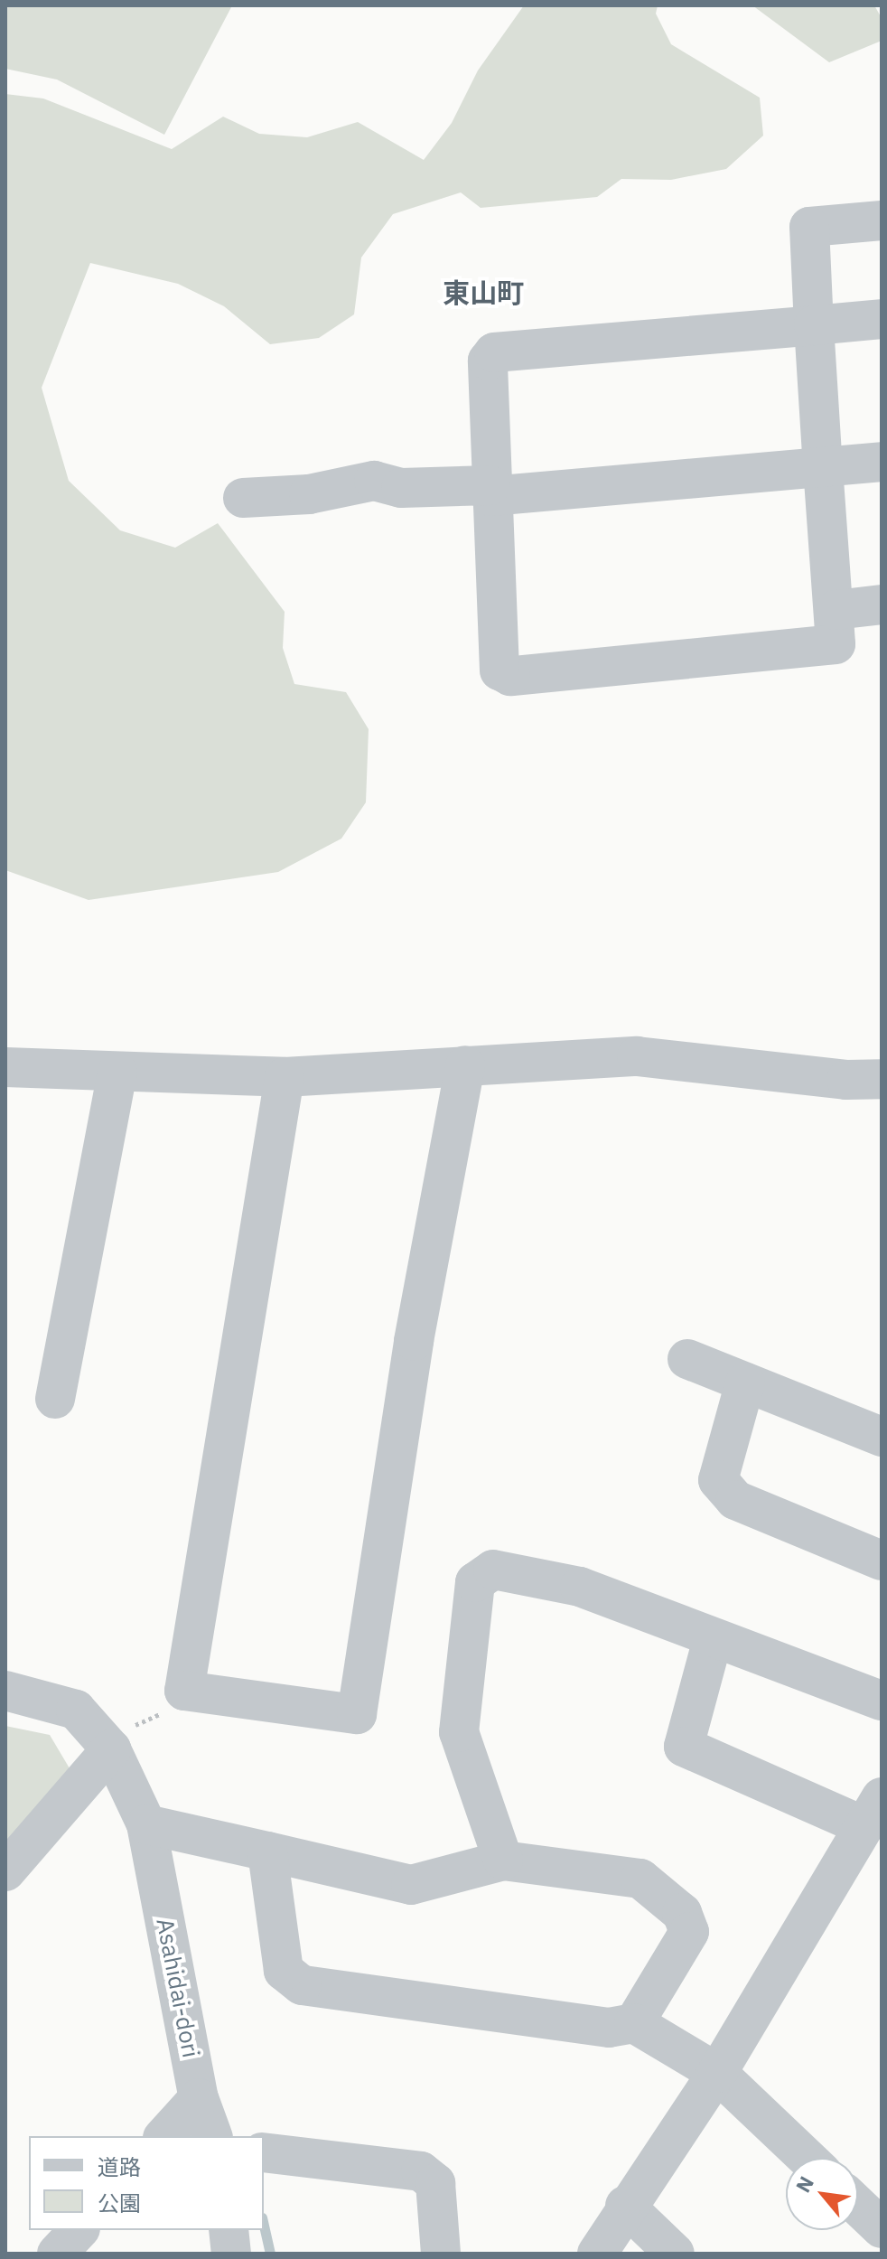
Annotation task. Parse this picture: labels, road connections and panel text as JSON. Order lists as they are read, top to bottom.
{
  "streets": {
    "street": ["Asahidai-dori"]
  },
  "districts": ["東山町"],
  "legend": ["道路", "公園"],
  "north": "top left"
}
